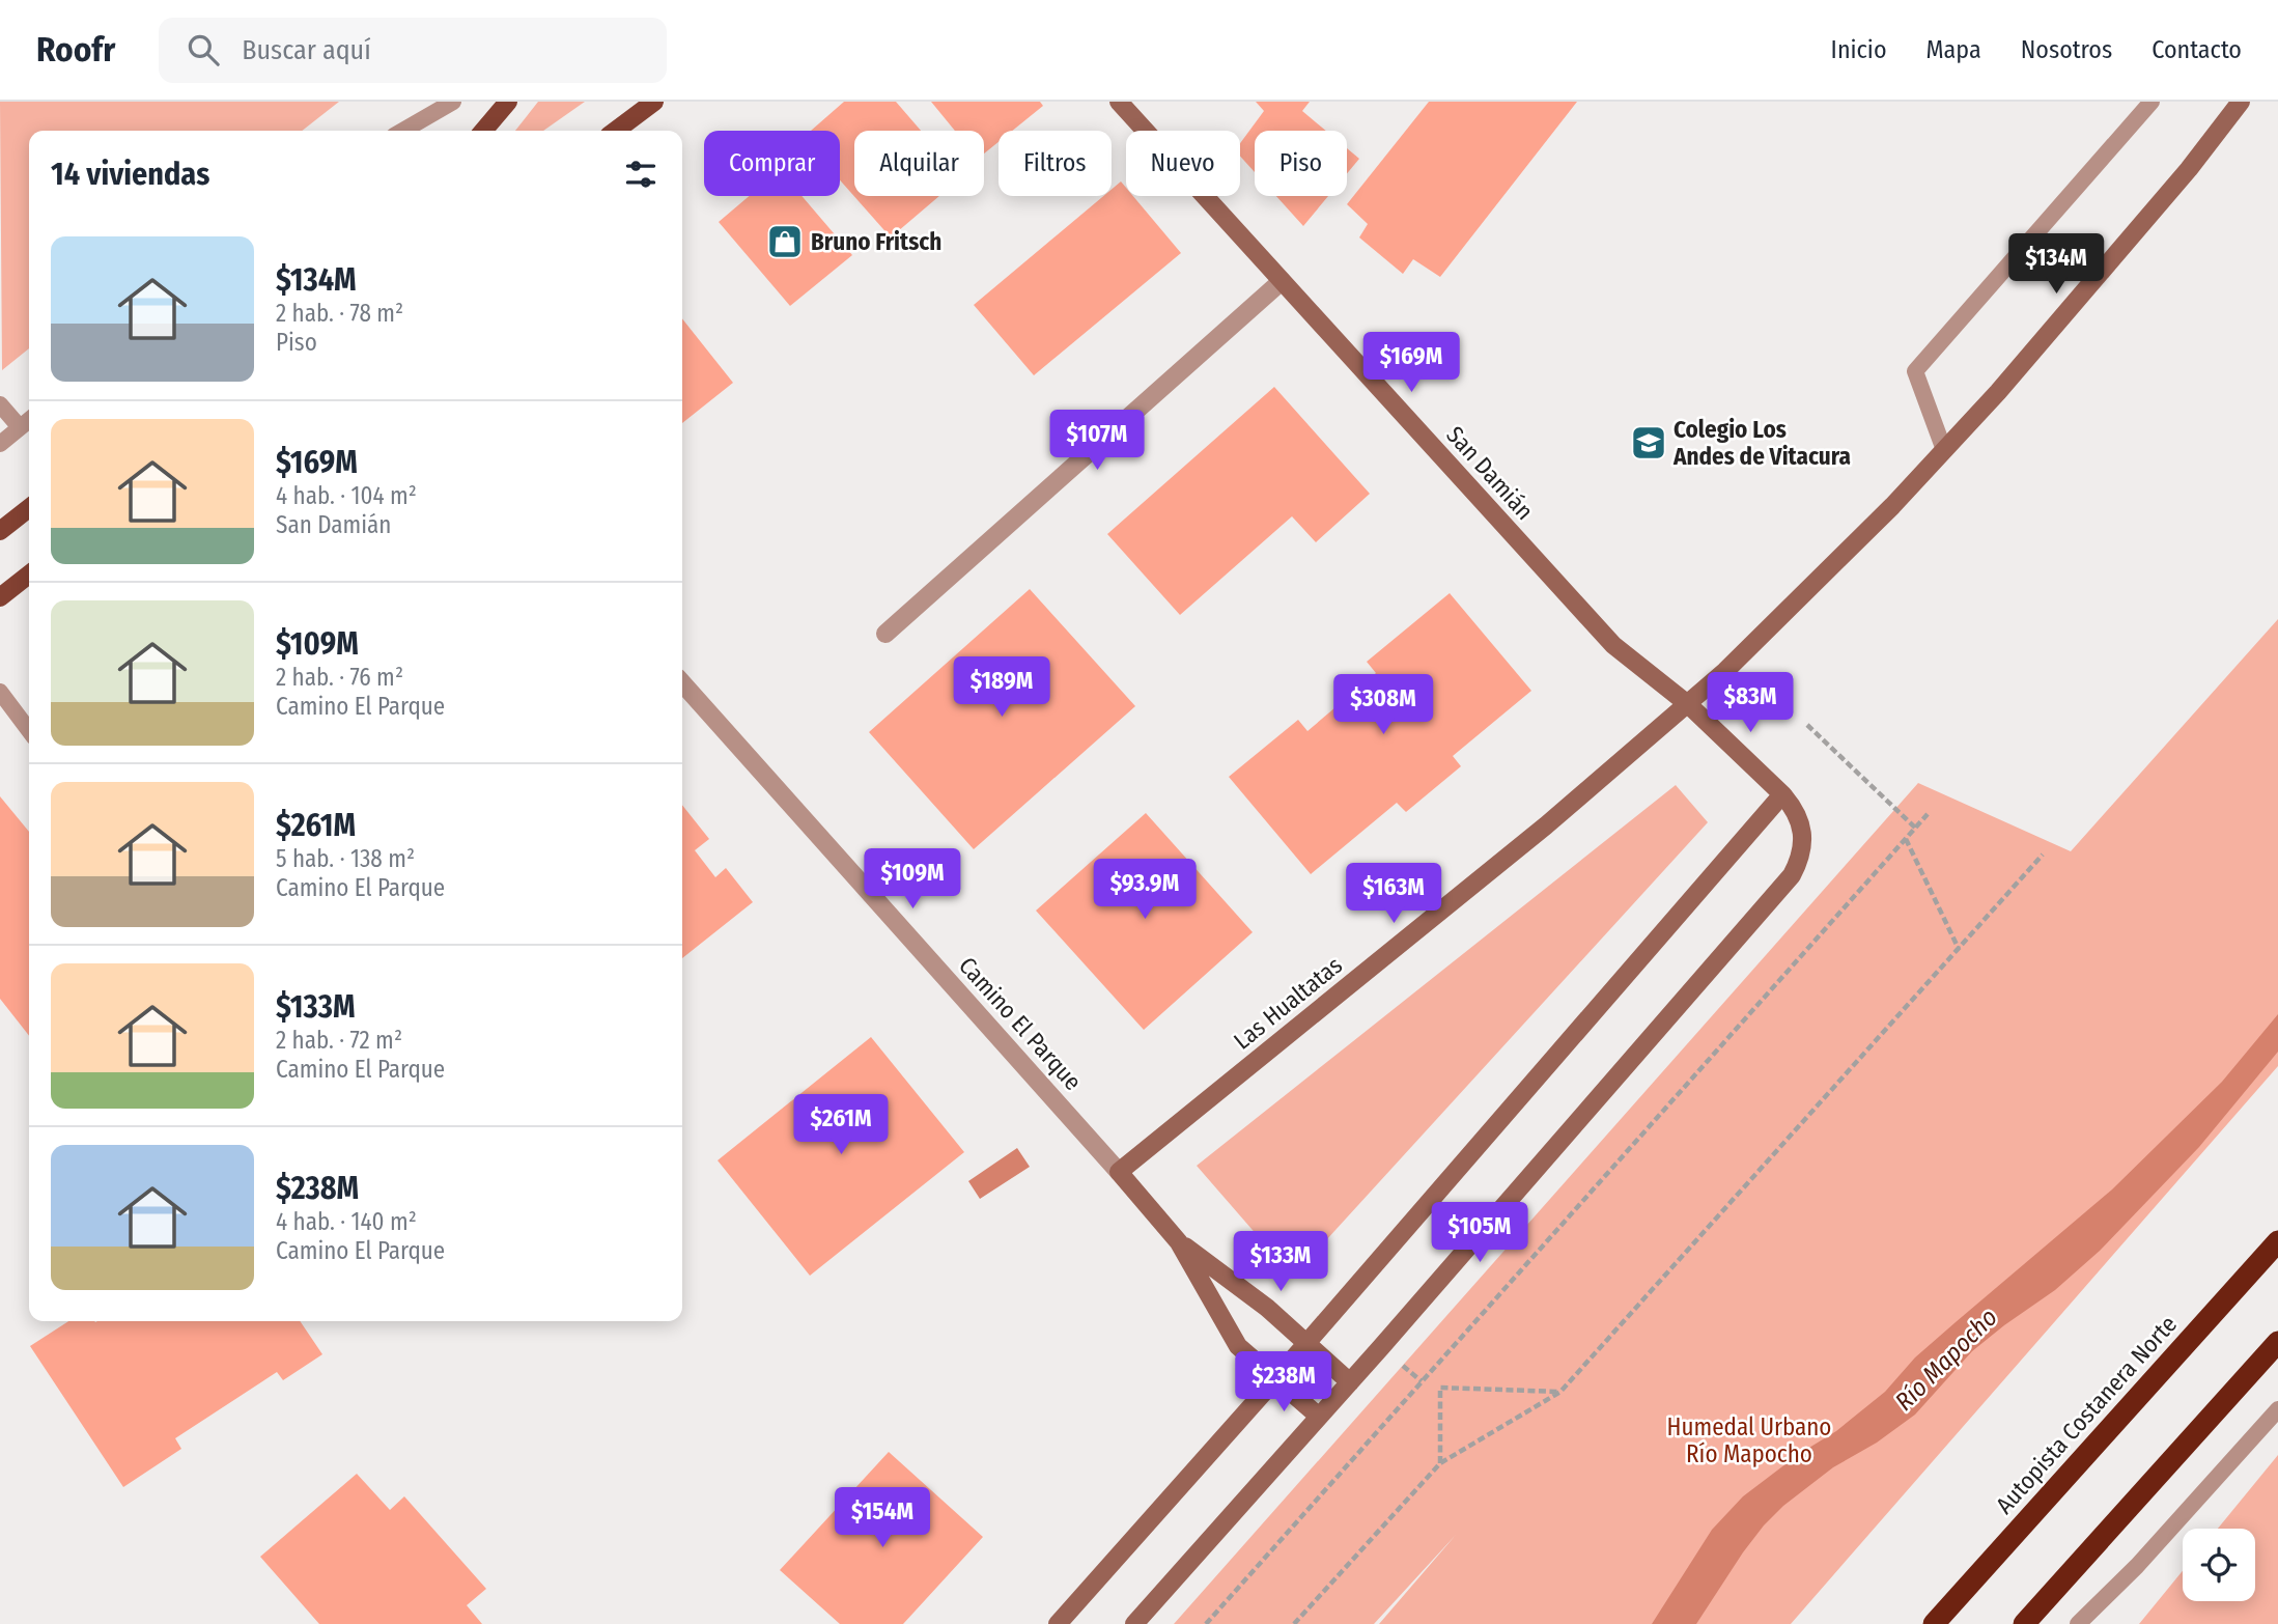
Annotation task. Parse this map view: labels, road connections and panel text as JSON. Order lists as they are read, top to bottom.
{
  "streets": {
    "highway": ["Autopista Costanera Norte"],
    "street": ["San Damián", "Las Hualtatas", "Camino El Parque"]
  },
  "crossings": [
    ["San Damián", "Las Hualtatas"],
    ["San Damián", "Camino El Parque"],
    ["Las Hualtatas", "Camino El Parque"]
  ],
  "water": ["Río Mapocho"],
  "parks": ["Humedal Urbano Río Mapocho"],
  "places": {
    "shop": ["Bruno Fritsch"],
    "school or university": ["Colegio Los Andes de Vitacura"]
  },
  "page": {
    "header": "Roofr",
    "search": "Buscar aquí",
    "nav": [
      "Inicio",
      "Mapa",
      "Nosotros",
      "Contacto"
    ],
    "chip": [
      "Comprar",
      "Alquilar",
      "Filtros",
      "Nuevo",
      "Piso"
    ],
    "heading": "14 viviendas",
    "list": [
      {
        "name": "$134M",
        "note": "2 hab. · 78 m² · Piso"
      },
      {
        "name": "$169M",
        "note": "4 hab. · 104 m² · San Damián"
      },
      {
        "name": "$109M",
        "note": "2 hab. · 76 m² · Camino El Parque"
      },
      {
        "name": "$261M",
        "note": "5 hab. · 138 m² · Camino El Parque"
      },
      {
        "name": "$133M",
        "note": "2 hab. · 72 m² · Camino El Parque"
      },
      {
        "name": "$238M",
        "note": "4 hab. · 140 m² · Camino El Parque"
      }
    ],
    "price": [
      "$134M",
      "$169M",
      "$107M",
      "$189M",
      "$83M",
      "$308M",
      "$109M",
      "$93.9M",
      "$163M",
      "$261M",
      "$105M",
      "$133M",
      "$238M",
      "$154M"
    ]
  }
}
